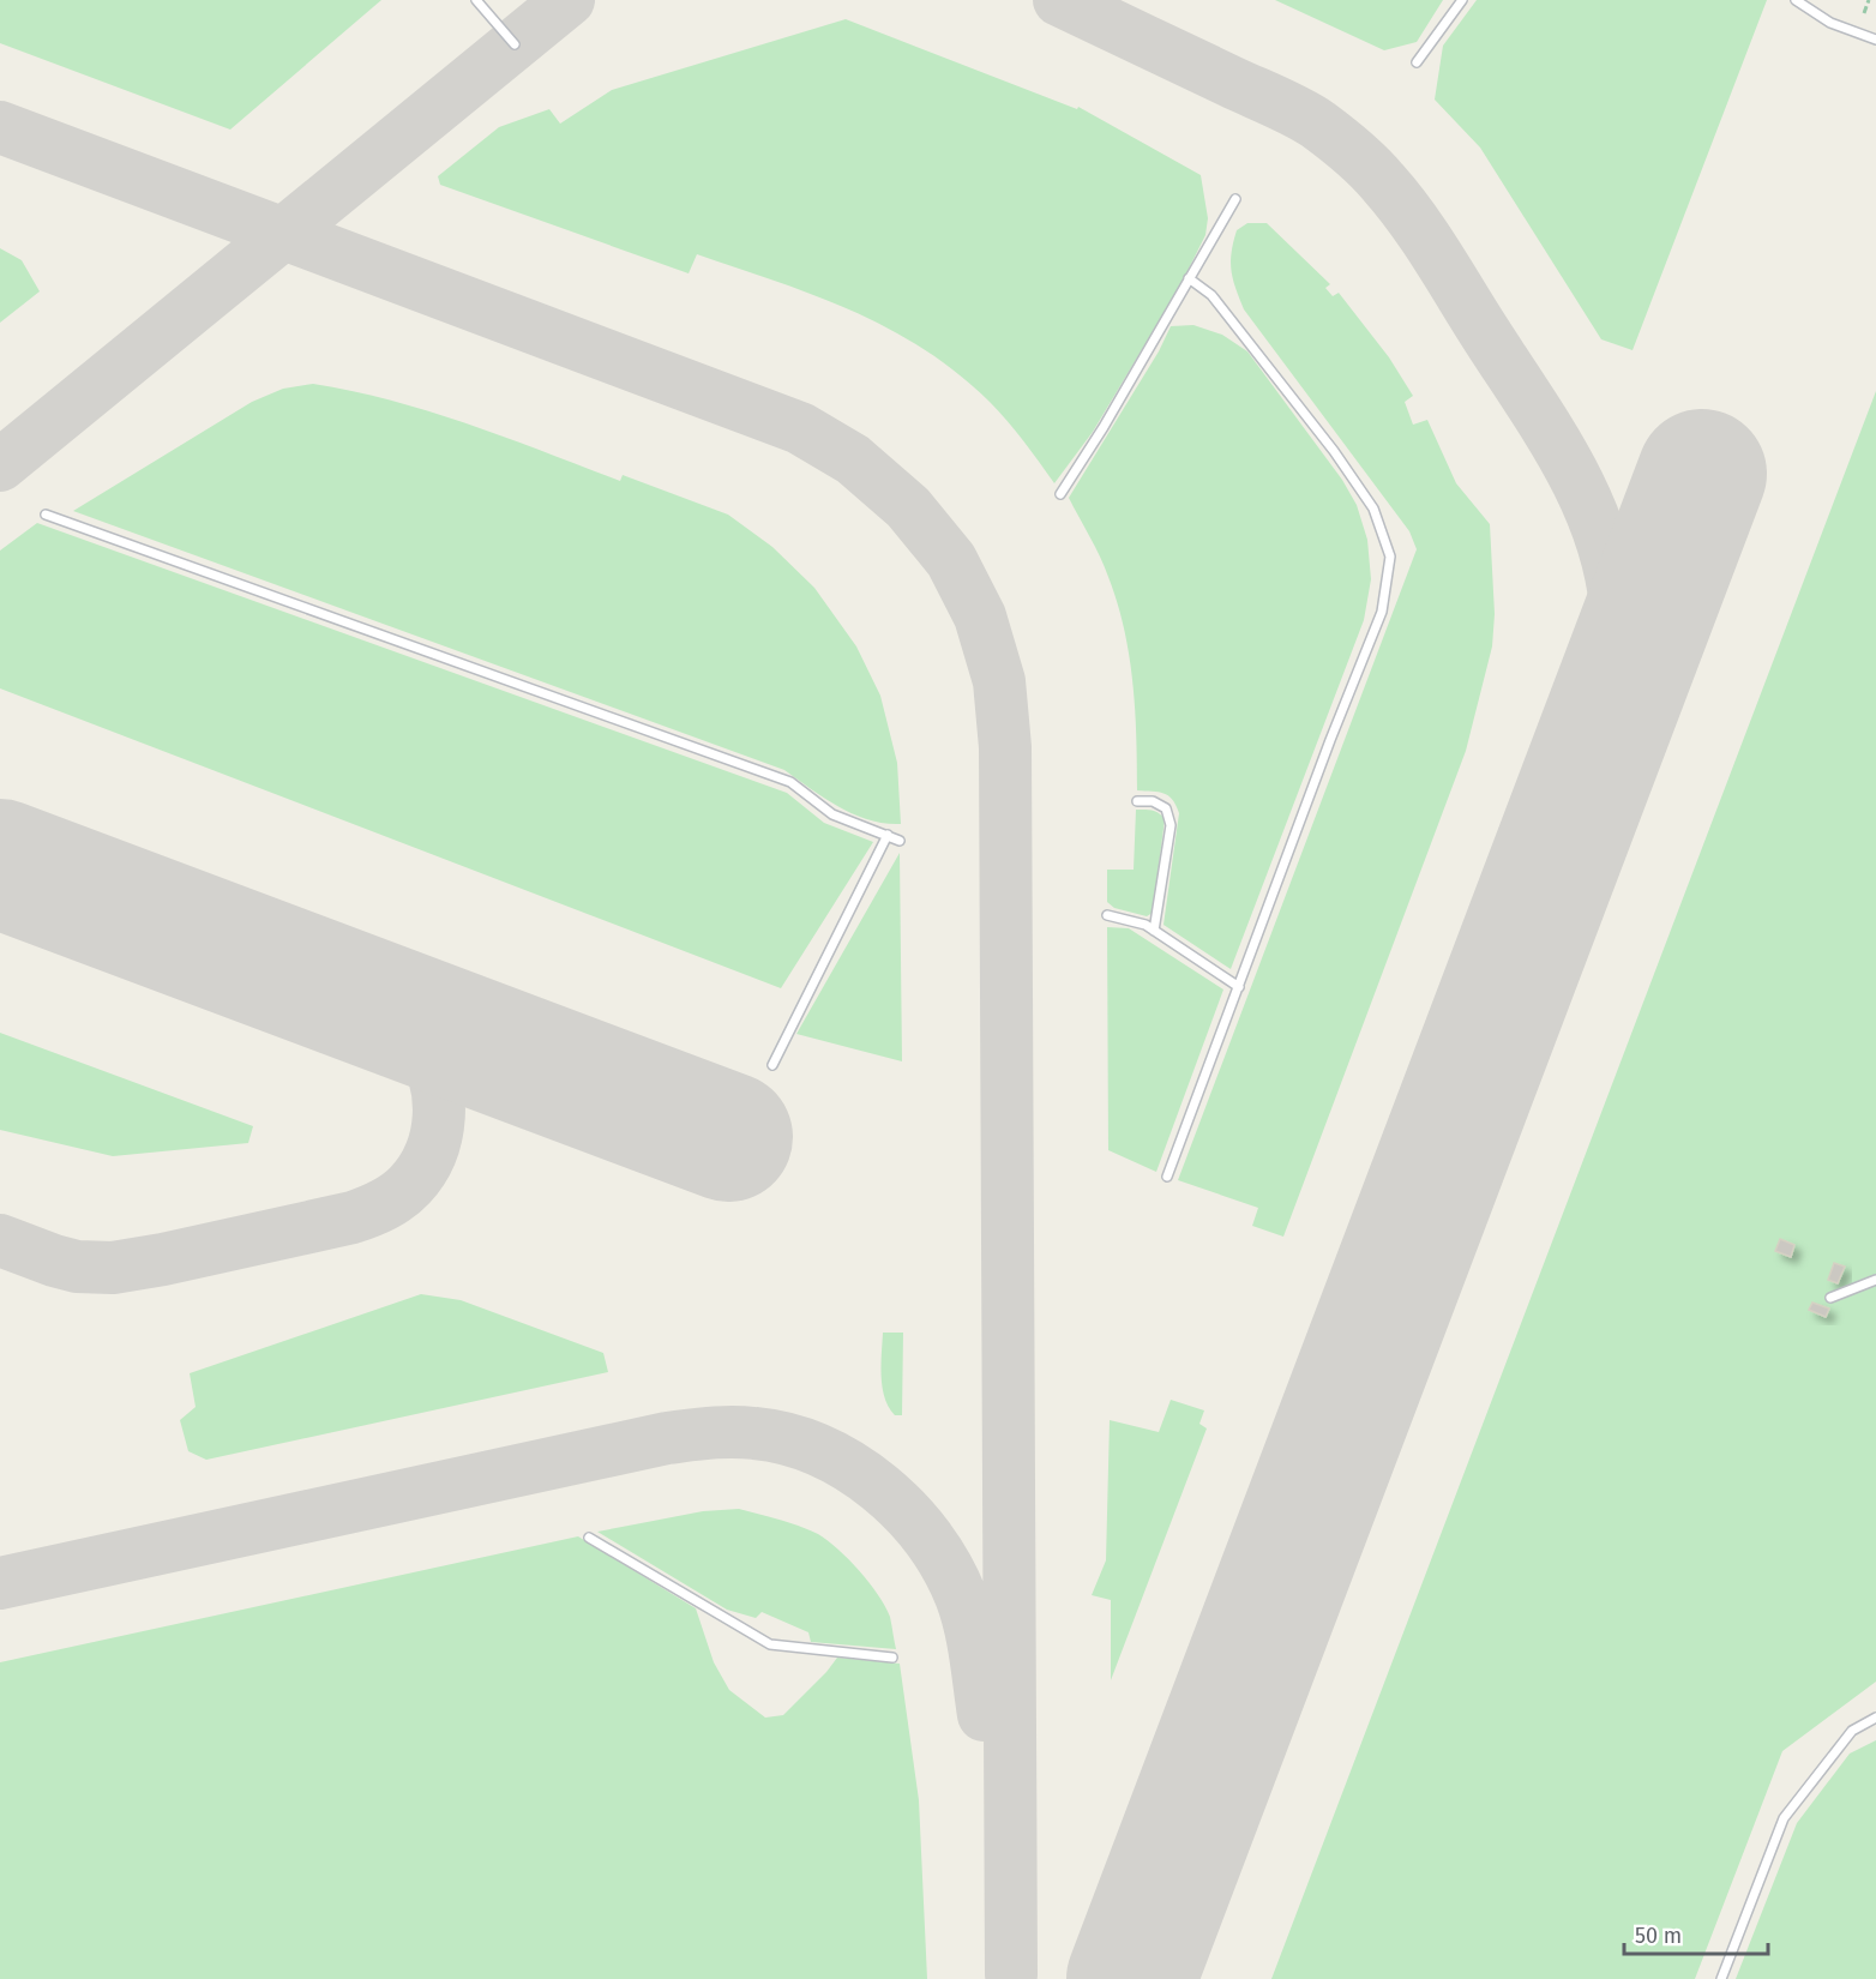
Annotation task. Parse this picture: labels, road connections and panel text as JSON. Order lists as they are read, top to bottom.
{
  "scale_bar": "50 m"
}
